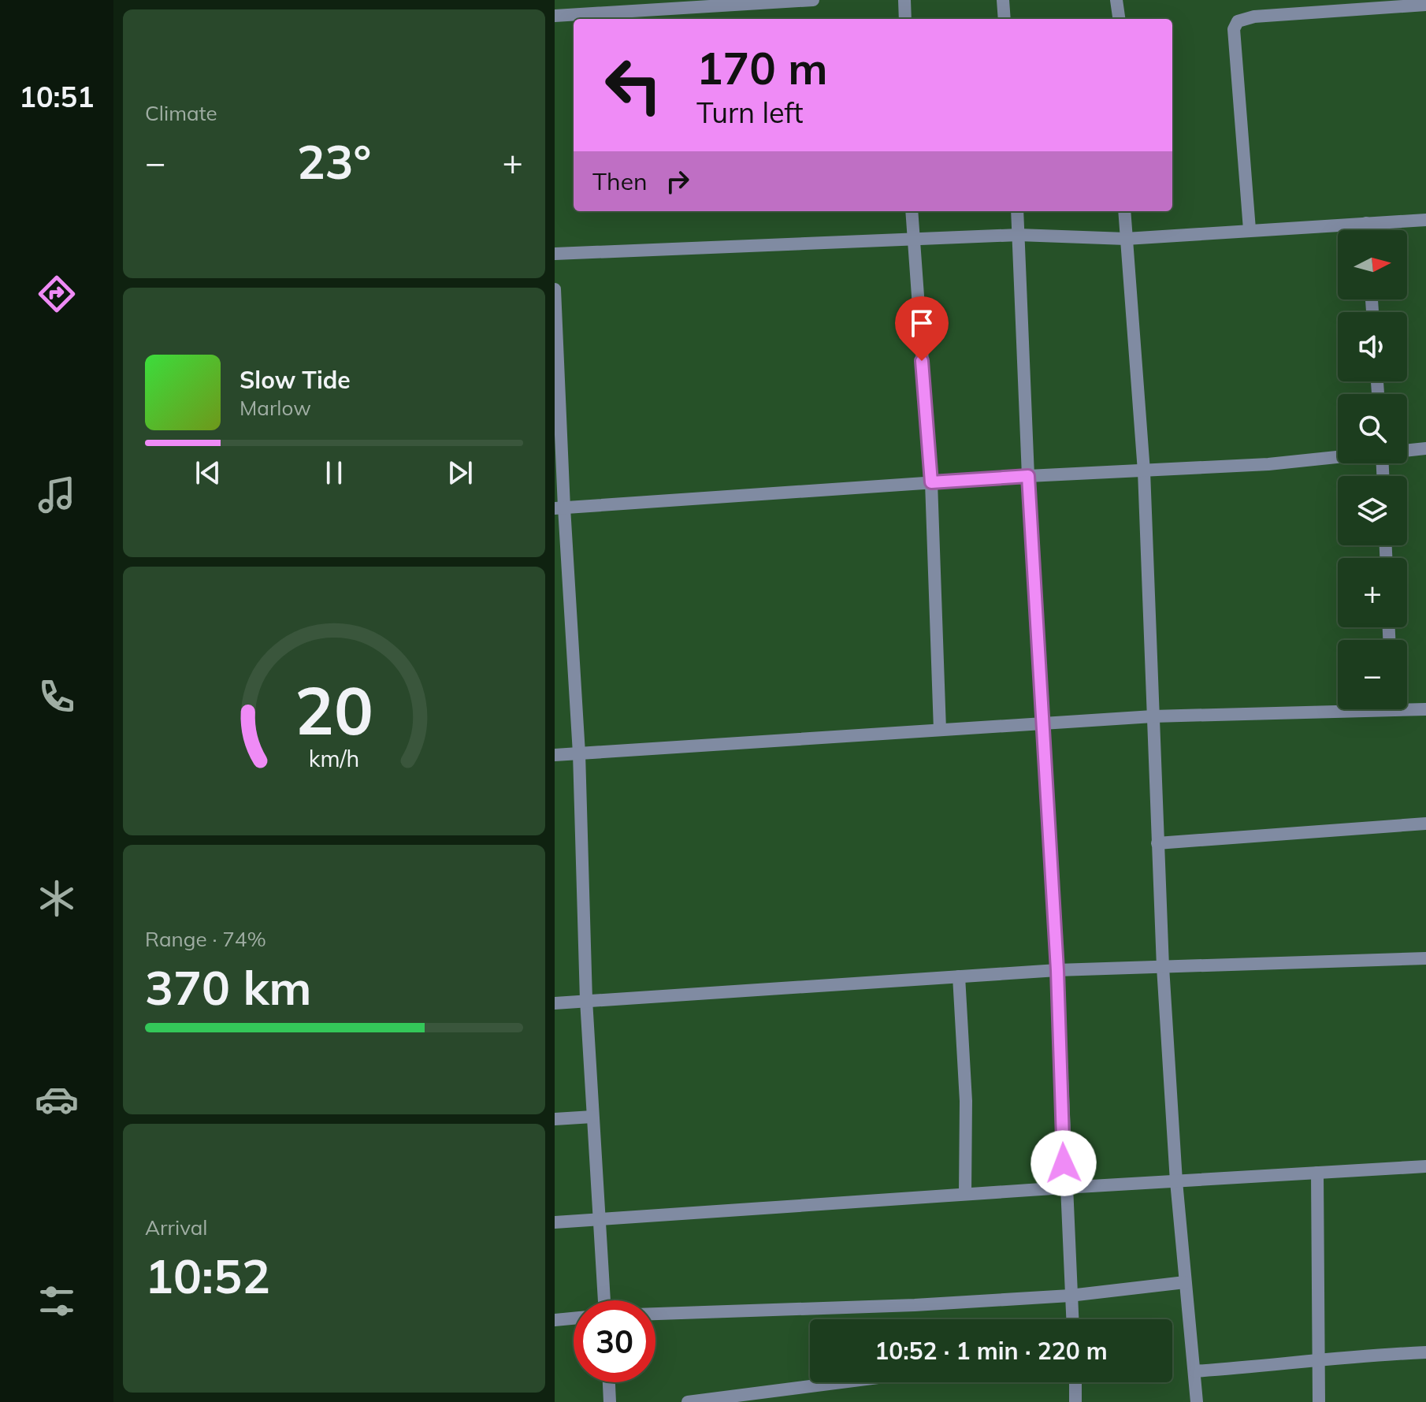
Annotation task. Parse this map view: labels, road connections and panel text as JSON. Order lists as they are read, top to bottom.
{
  "north": "right",
  "page": {
    "tabs": "10:51",
    "tile": [
      "Climate",
      ["Range · 74%", "370 km"],
      ["Arrival", "10:52"]
    ],
    "turn": ["170 m", "Turn left"],
    "heat": ["−", "23°", "+"],
    "then": "Then",
    "map_buttons": ["+", "−"],
    "song": ["Slow Tide", "Marlow"],
    "limit": "30",
    "trip": "10:52 · 1 min · 220 m",
    "gauge": ["20", "km/h"]
  }
}
